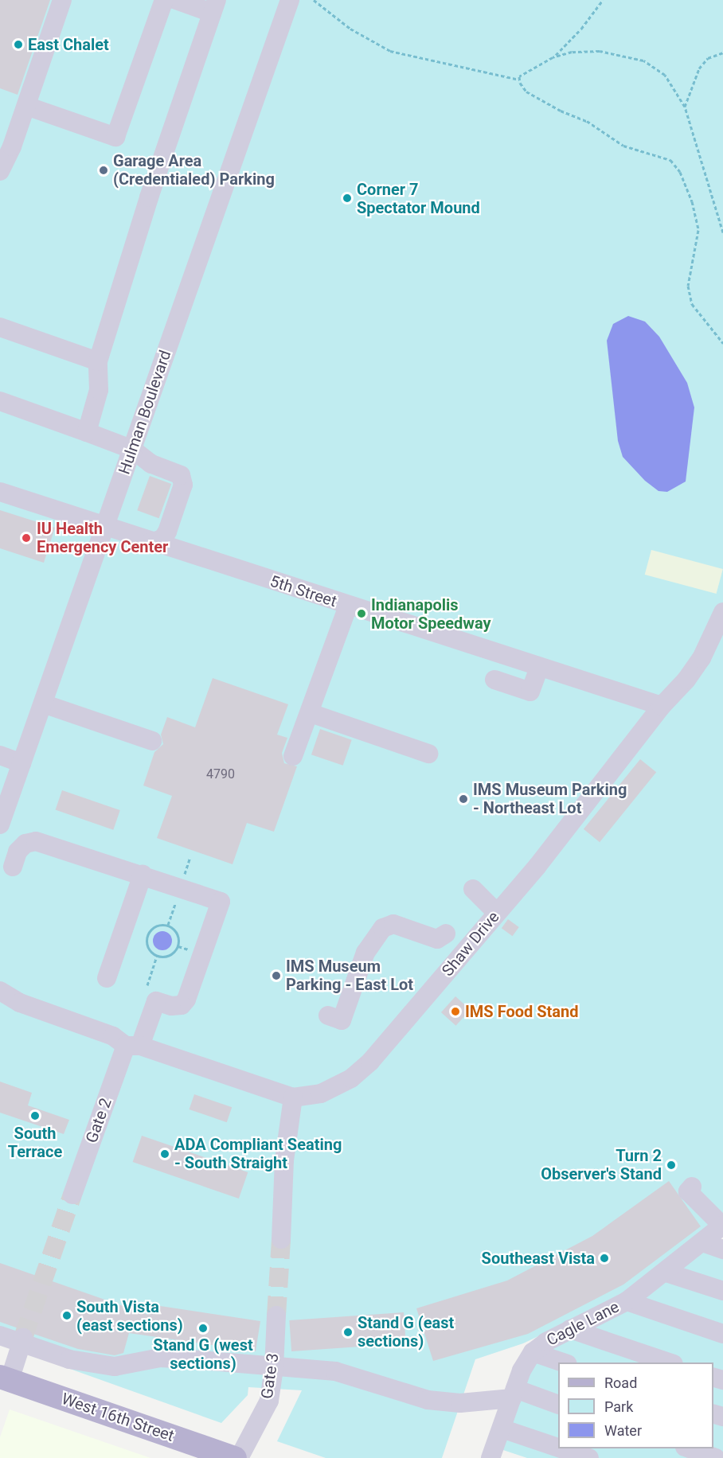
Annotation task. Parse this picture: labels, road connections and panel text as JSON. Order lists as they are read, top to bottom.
{
  "streets": {
    "main road": ["West 16th Street"],
    "street": [
      "Hulman Boulevard",
      "5th Street",
      "Shaw Drive",
      "Gate 2",
      "Cagle Lane",
      "Gate 3"
    ]
  },
  "crossings": [
    ["Hulman Boulevard", "5th Street"],
    ["5th Street", "Shaw Drive"],
    ["Gate 3", "West 16th Street"]
  ],
  "places": [
    "East Chalet",
    "Garage Area (Credentialed) Parking",
    "Corner 7 Spectator Mound",
    "IU Health Emergency Center",
    "Indianapolis Motor Speedway",
    "IMS Museum Parking - Northeast Lot",
    "IMS Museum Parking - East Lot",
    "IMS Food Stand",
    "South Terrace",
    "ADA Compliant Seating - South Straight",
    "Turn 2 Observer's Stand",
    "Southeast Vista",
    "South Vista (east sections)",
    "Stand G (west sections)",
    "Stand G (east sections)"
  ],
  "house_numbers": ["4790"],
  "legend": ["Road", "Park", "Water"]
}
